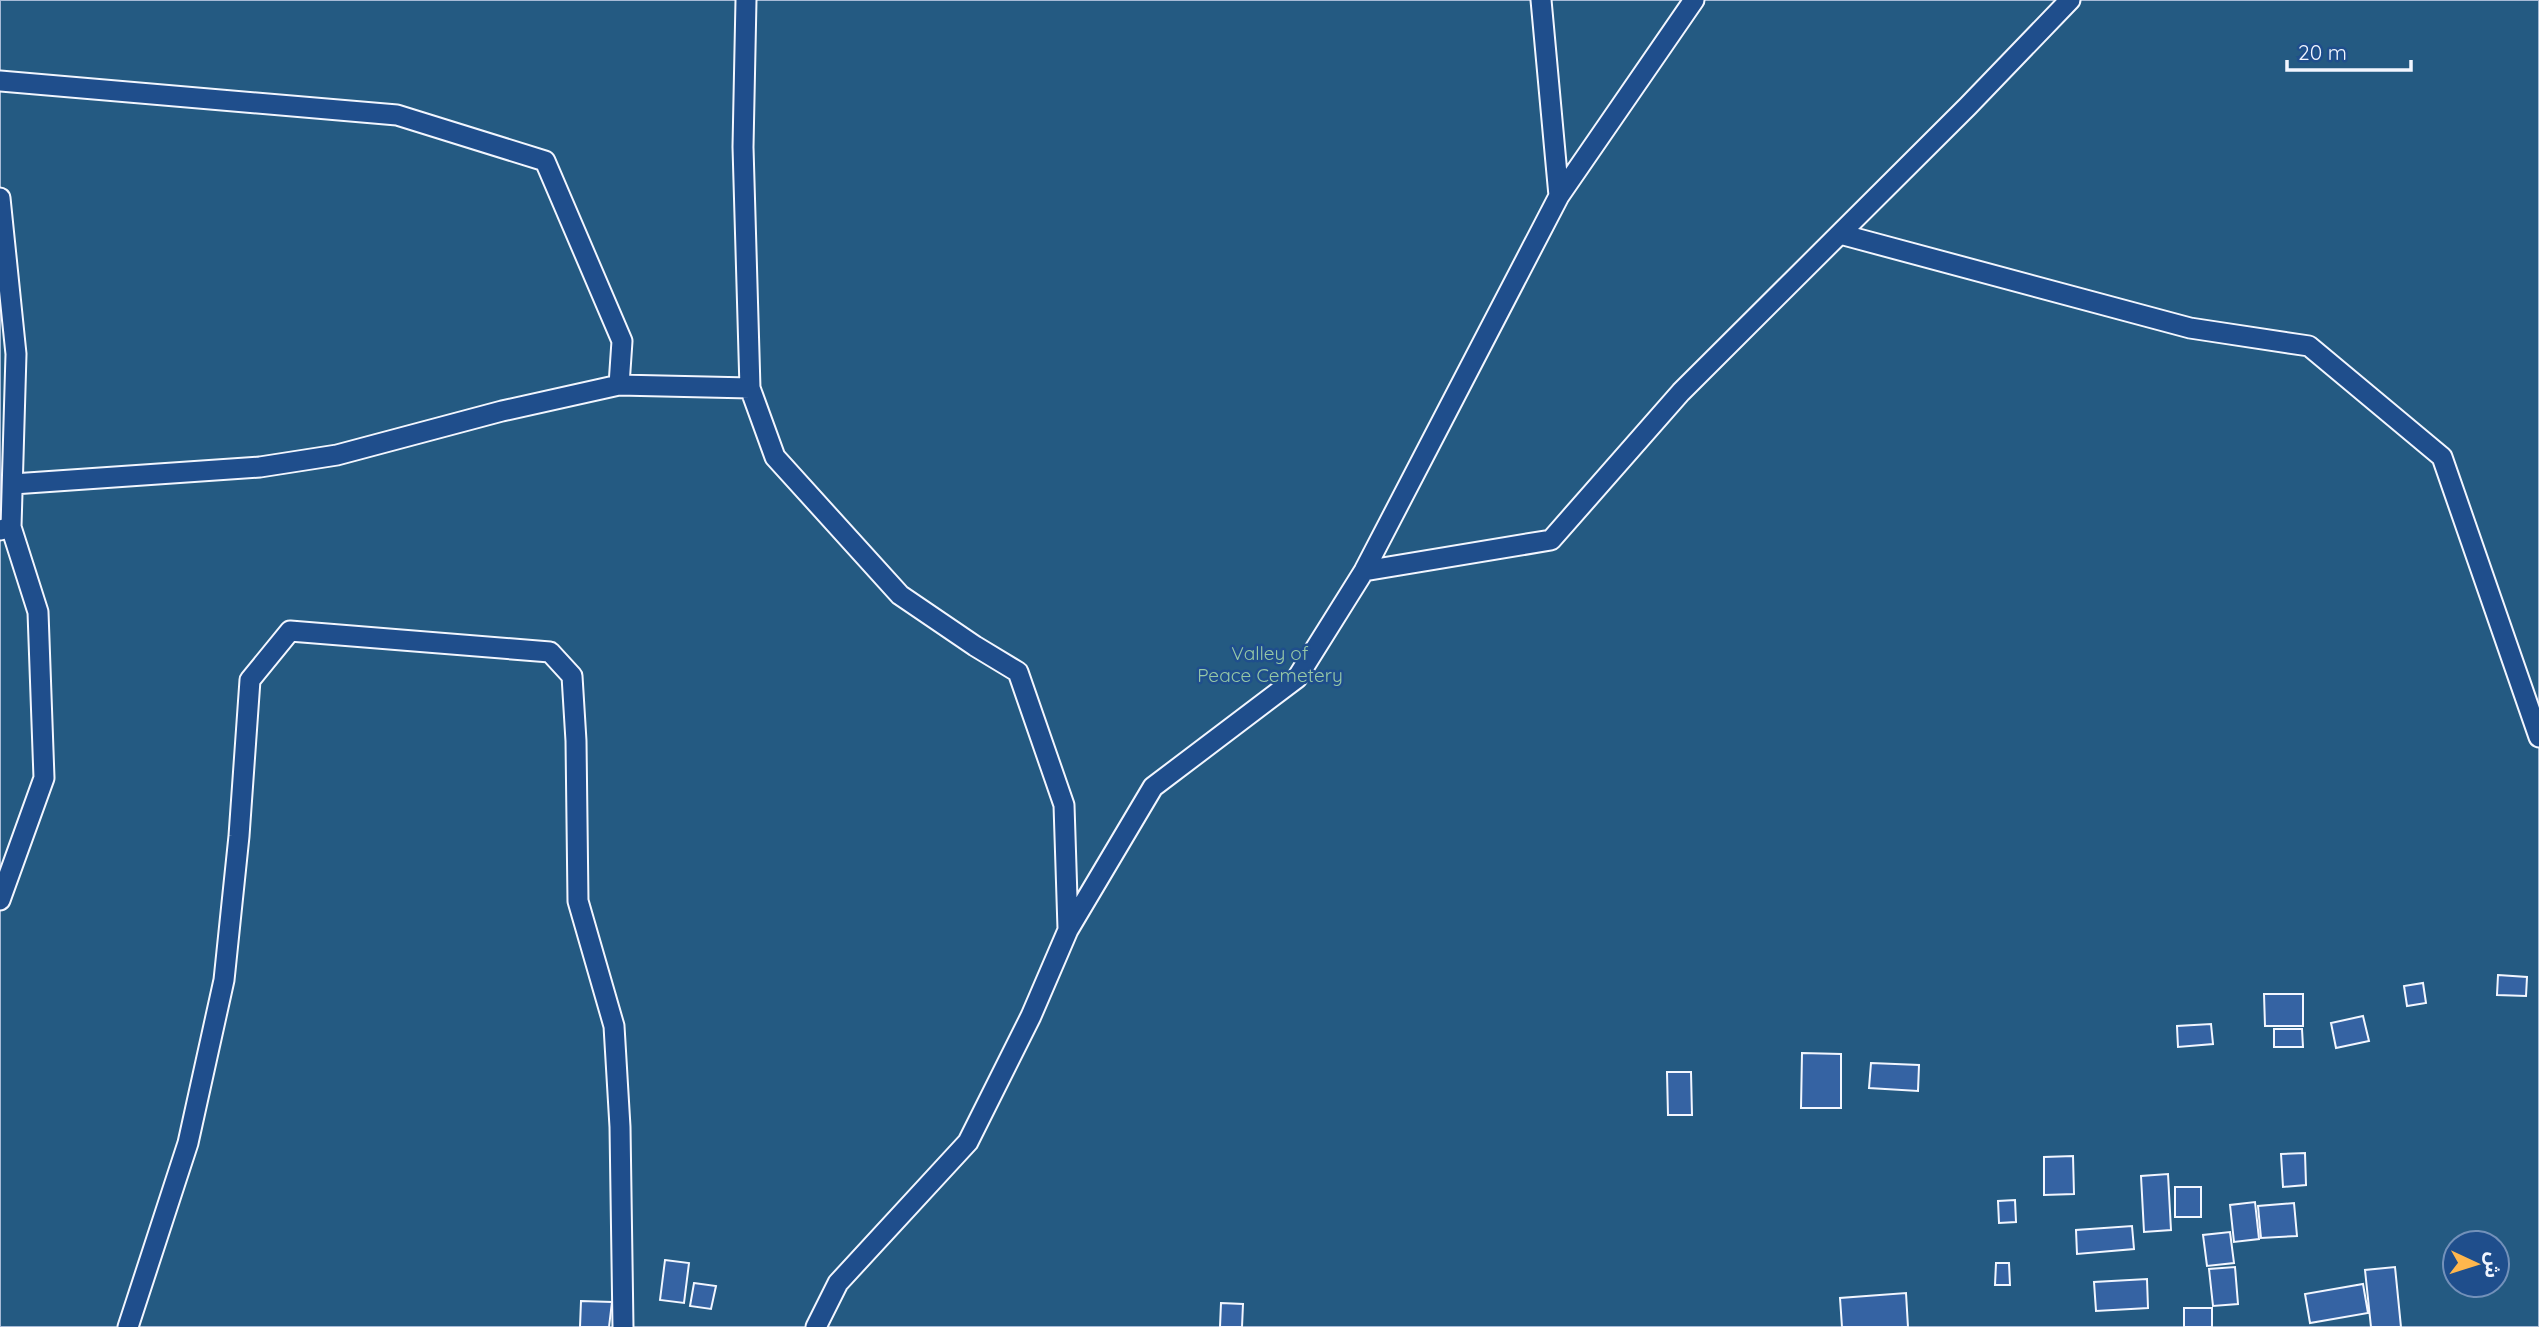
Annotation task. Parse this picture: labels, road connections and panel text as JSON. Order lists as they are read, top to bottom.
{
  "parks": ["Valley of Peace Cemetery"],
  "scale_bar": "20 m",
  "north": "right"
}
